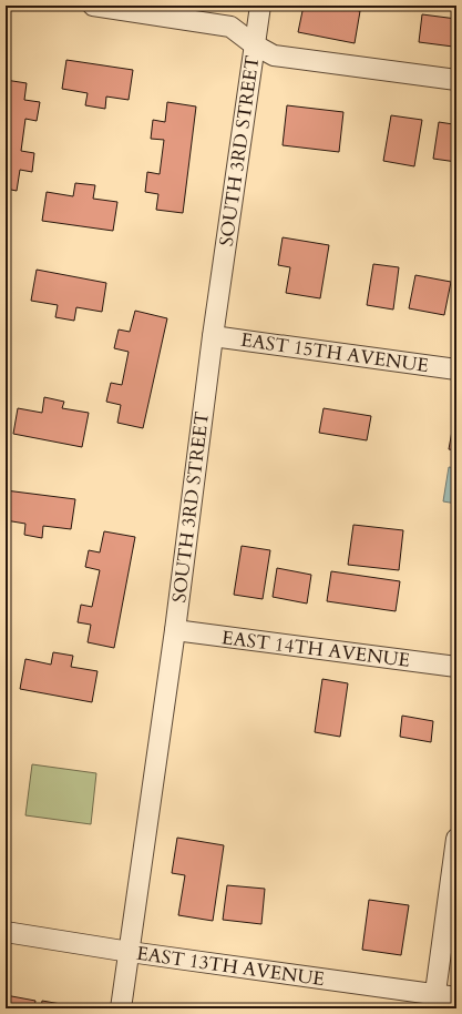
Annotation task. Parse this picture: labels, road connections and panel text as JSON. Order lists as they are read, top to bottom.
{
  "streets": {
    "street": [
      "SOUTH 3RD STREET",
      "EAST 15TH AVENUE",
      "EAST 14TH AVENUE",
      "EAST 13TH AVENUE"
    ]
  },
  "crossings": [
    ["SOUTH 3RD STREET", "EAST 15TH AVENUE"],
    ["SOUTH 3RD STREET", "EAST 14TH AVENUE"],
    ["SOUTH 3RD STREET", "EAST 13TH AVENUE"]
  ]
}
